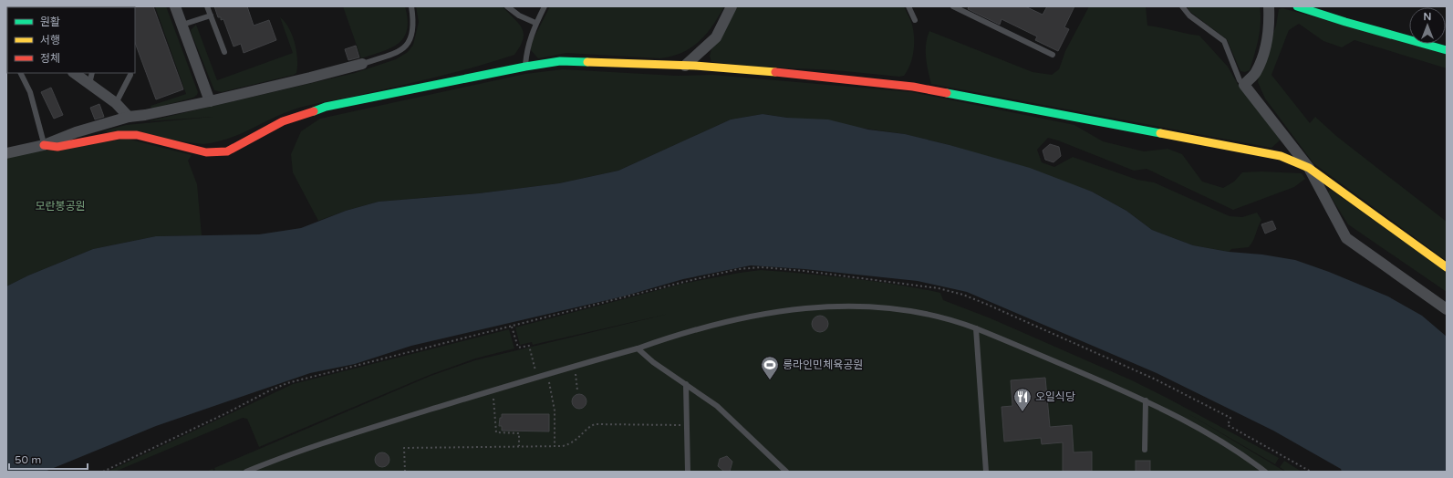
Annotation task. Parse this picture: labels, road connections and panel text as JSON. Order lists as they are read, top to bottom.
{
  "parks": ["모란봉공원"],
  "places": {
    "sports": ["릉라인민체육공원"],
    "restaurant": ["오일식당"]
  },
  "legend": ["원활", "서행", "정체"],
  "scale_bar": "50 m",
  "north": "top"
}
